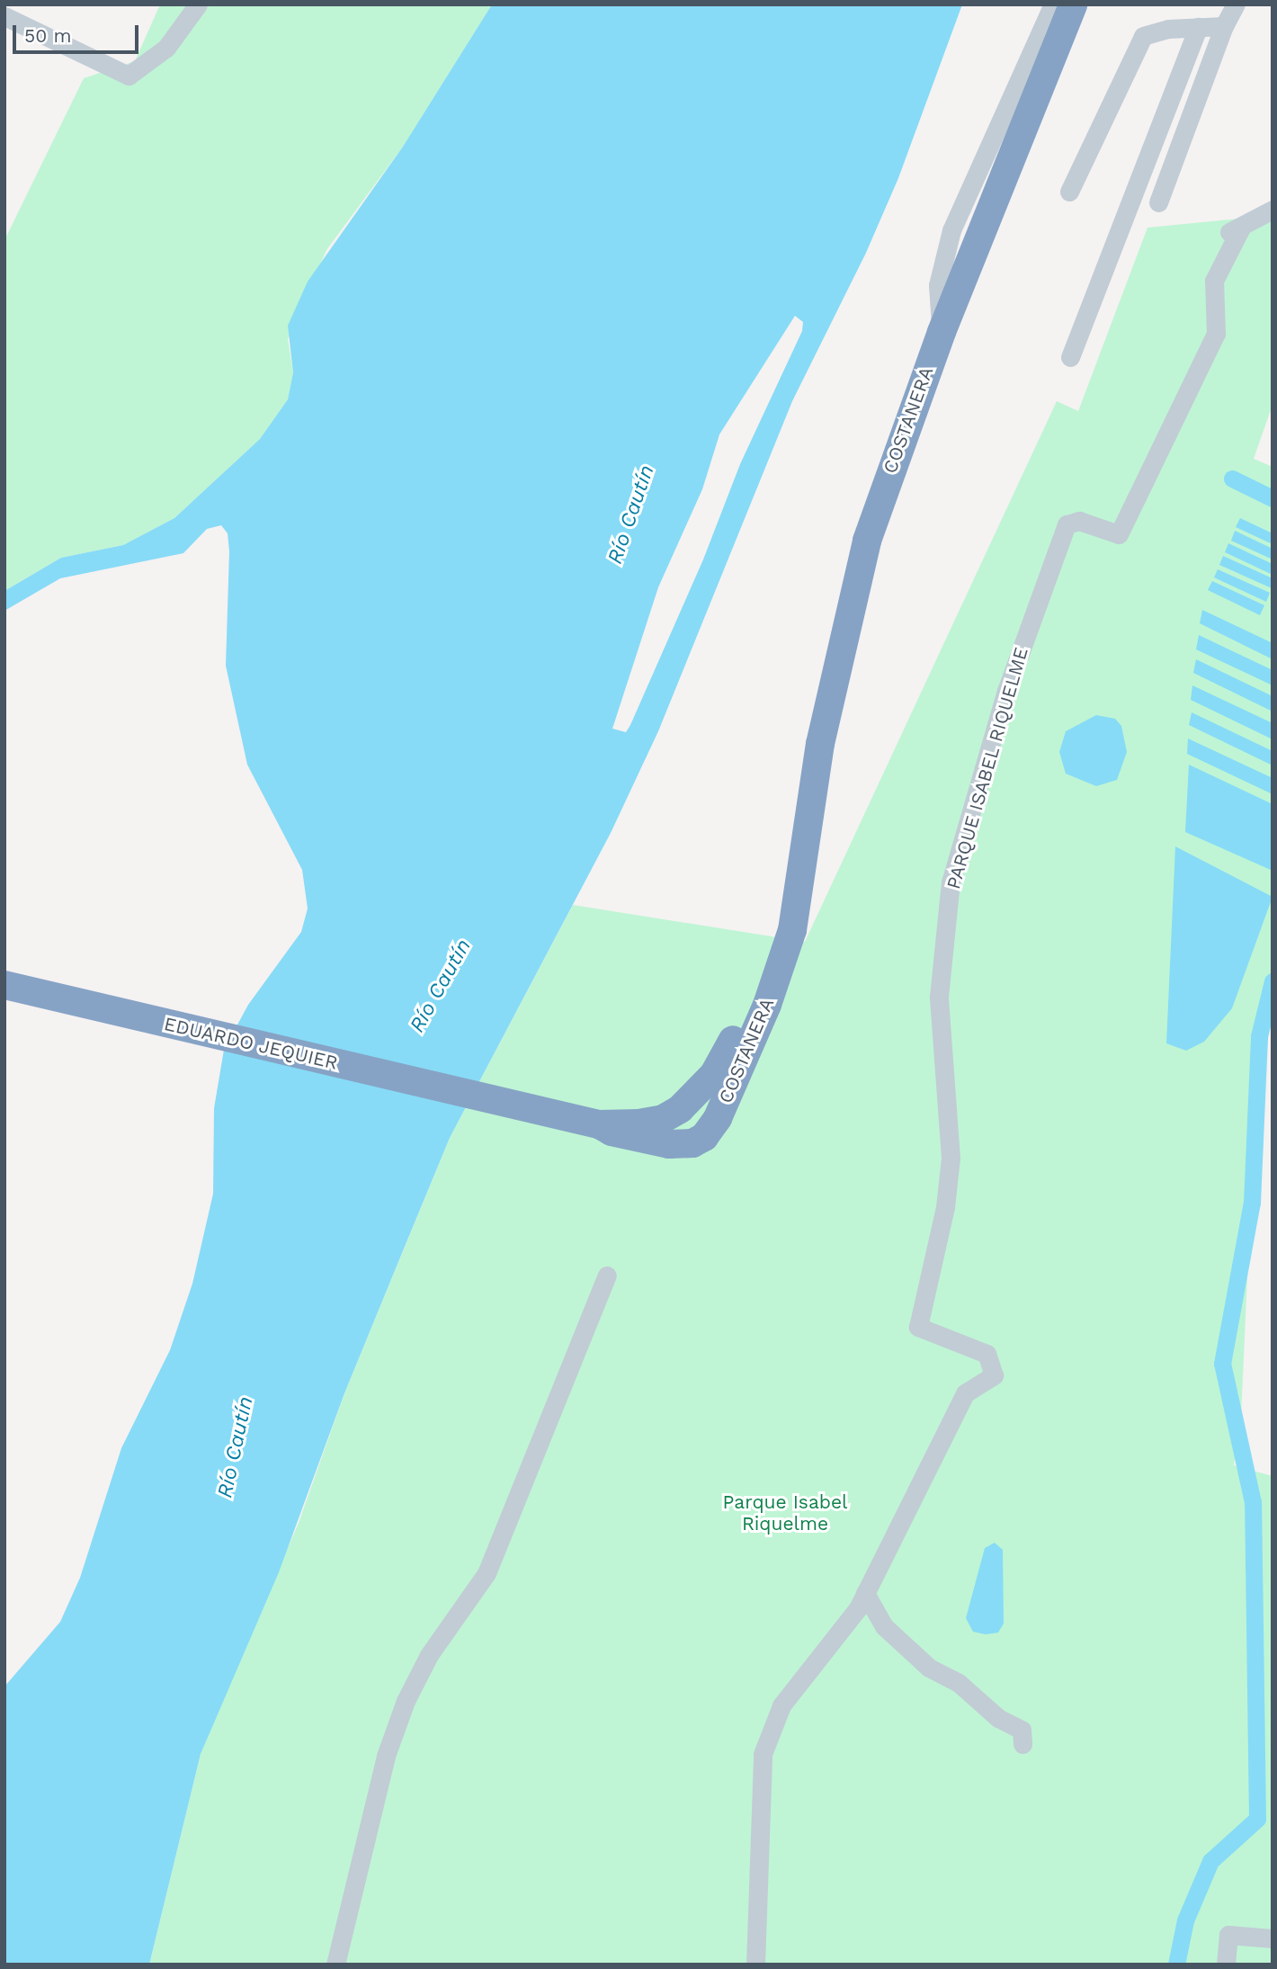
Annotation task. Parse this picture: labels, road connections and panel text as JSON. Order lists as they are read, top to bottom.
{
  "streets": {
    "highway": ["COSTANERA", "EDUARDO JEQUIER"],
    "street": ["PARQUE ISABEL RIQUELME"]
  },
  "crossings": [
    ["COSTANERA", "EDUARDO JEQUIER"]
  ],
  "water": ["Río Cautín"],
  "parks": ["Parque Isabel Riquelme"],
  "scale_bar": "50 m"
}
